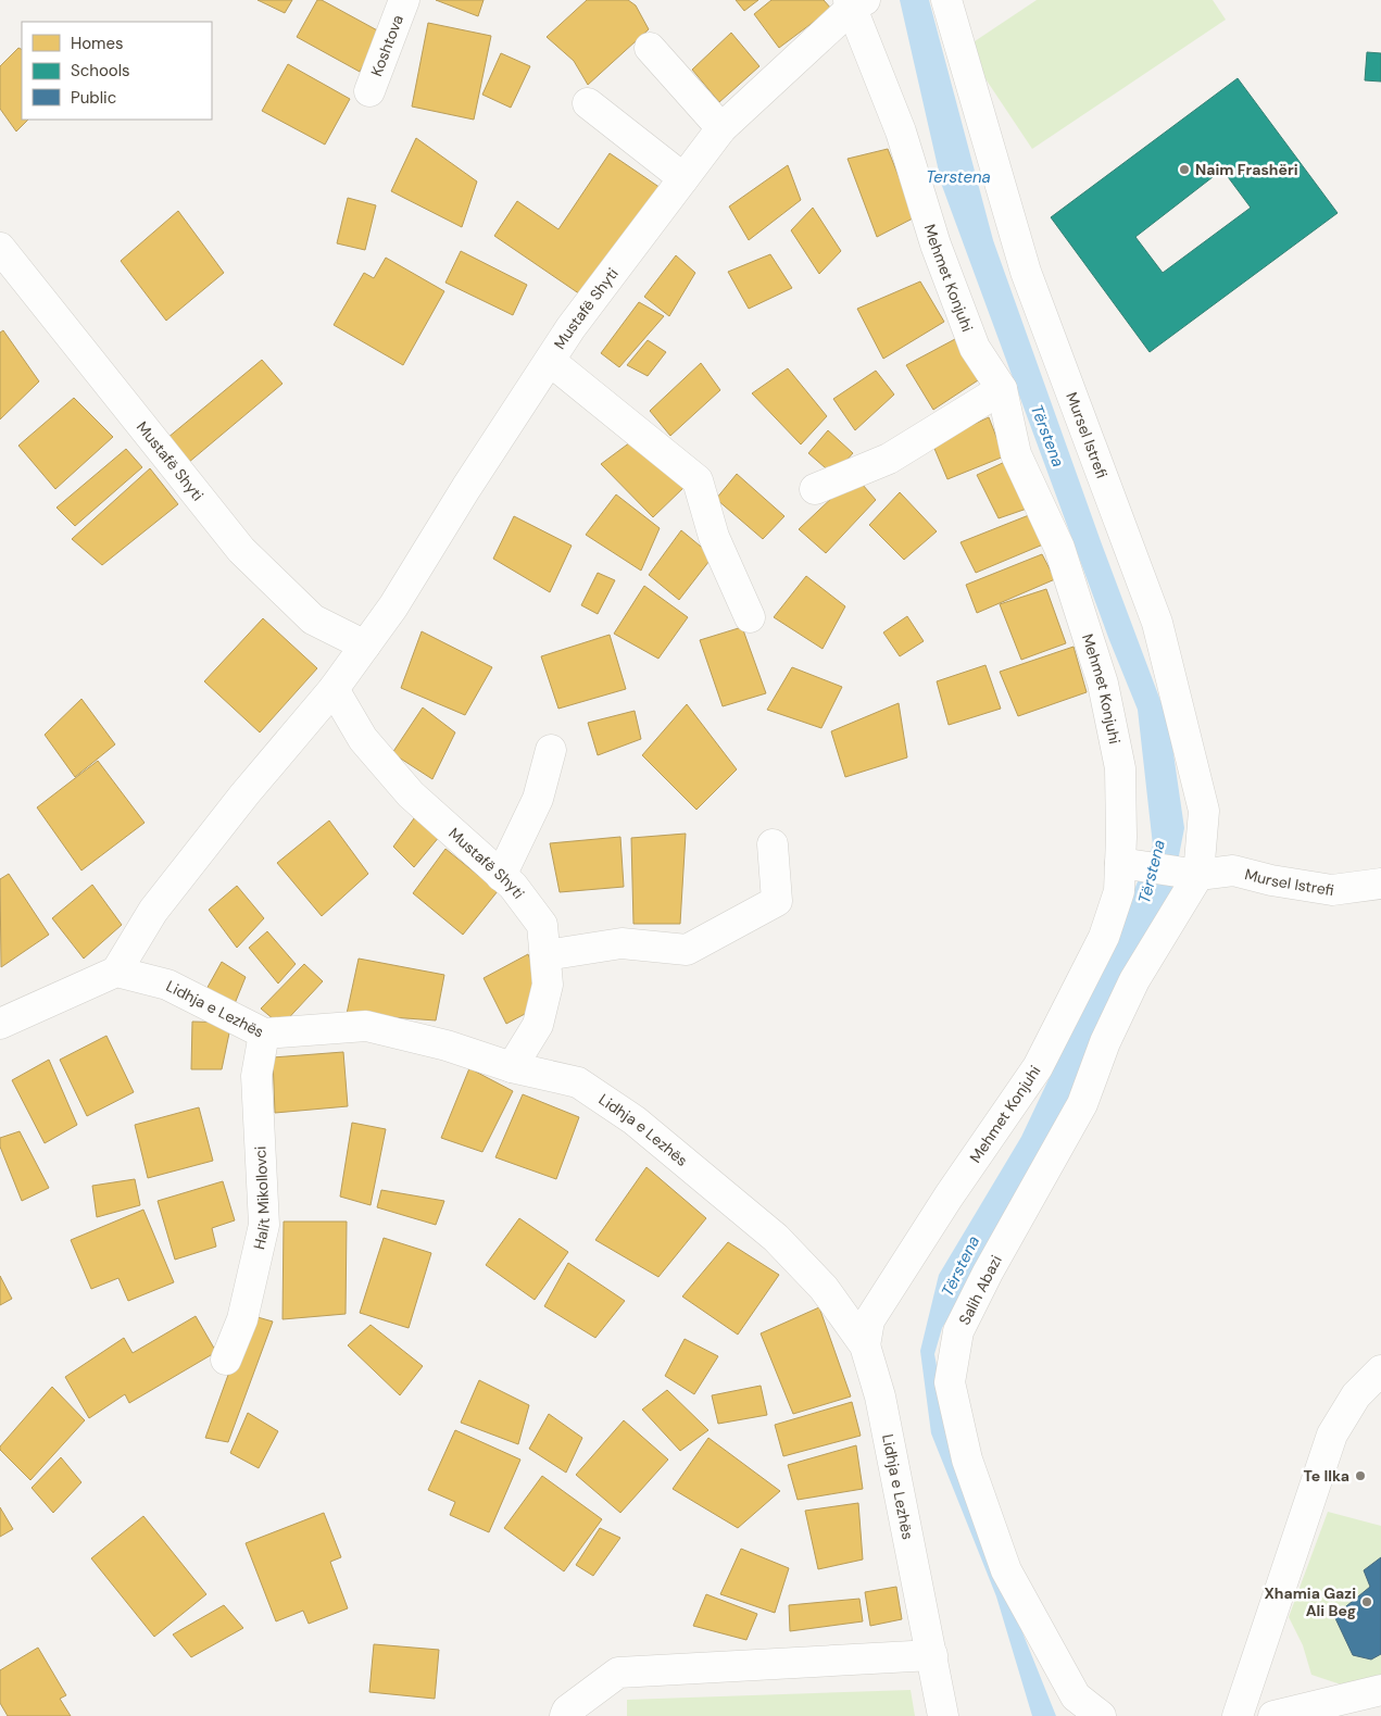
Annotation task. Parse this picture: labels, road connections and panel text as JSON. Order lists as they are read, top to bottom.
{
  "streets": {
    "street": [
      "Koshtova",
      "Mehmet Konjuhi",
      "Mustafë Shyti",
      "Mursel Istrefi",
      "Lidhja e Lezhës",
      "Halit Mikollovci",
      "Salih Abazi"
    ]
  },
  "crossings": [
    ["Mehmet Konjuhi", "Mustafë Shyti"],
    ["Mehmet Konjuhi", "Mursel Istrefi"],
    ["Mehmet Konjuhi", "Lidhja e Lezhës"],
    ["Mustafë Shyti", "Lidhja e Lezhës"],
    ["Mursel Istrefi", "Salih Abazi"],
    ["Lidhja e Lezhës", "Halit Mikollovci"]
  ],
  "water": ["Terstena", "Tërstena"],
  "places": ["Naim Frashëri", "Te Ilka", "Xhamia Gazi Ali Beg"],
  "legend": ["Homes", "Schools", "Public"]
}
